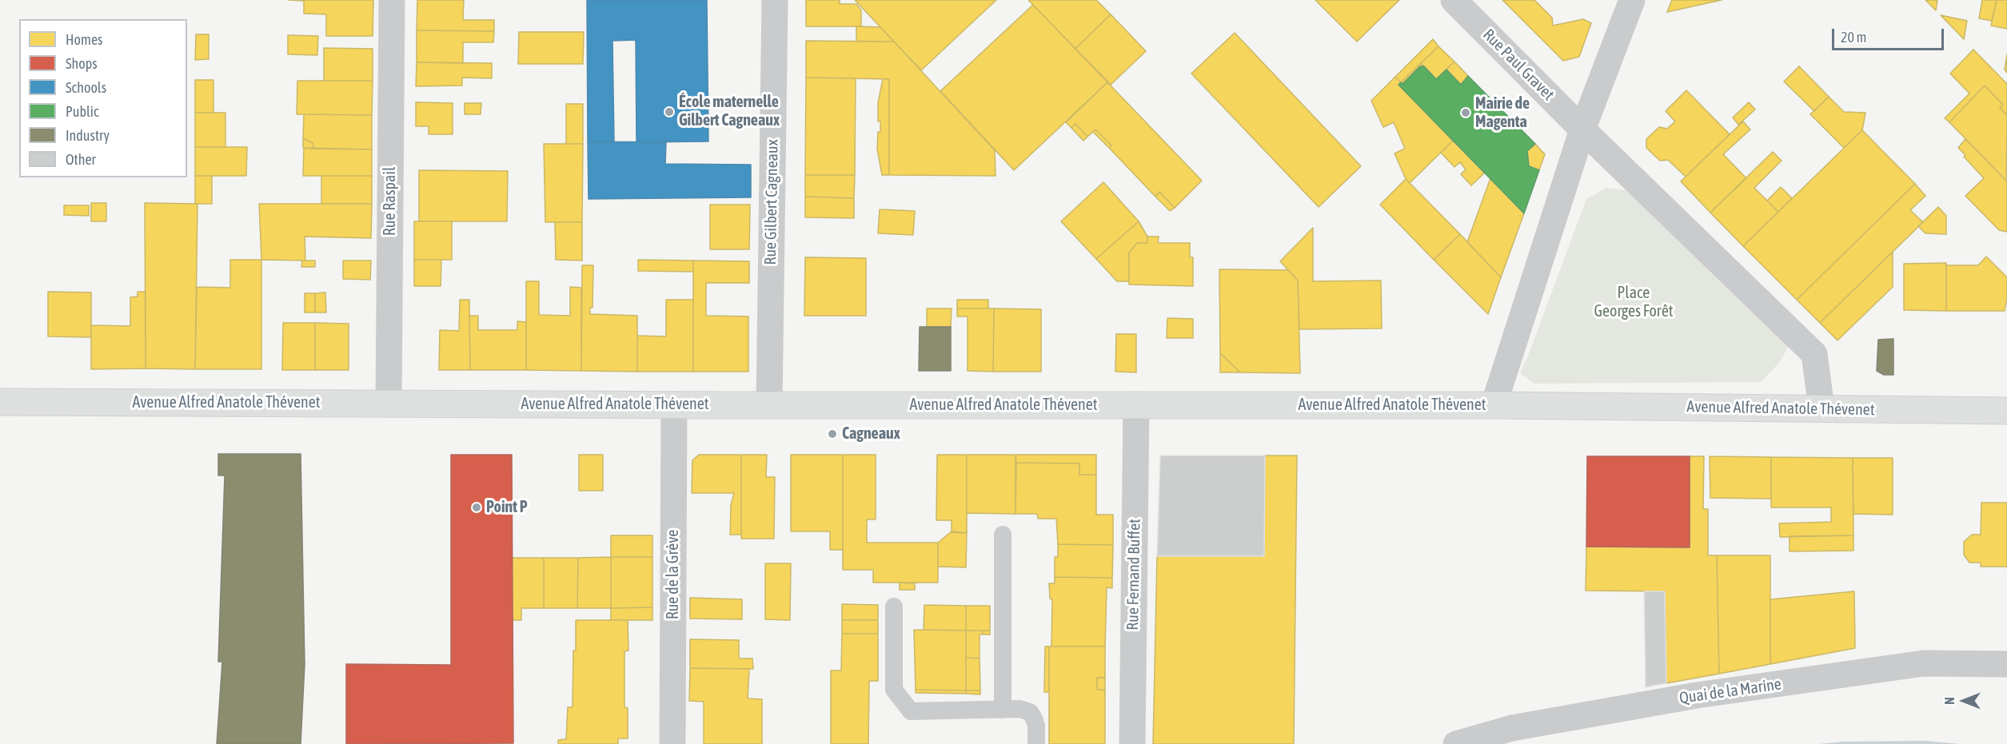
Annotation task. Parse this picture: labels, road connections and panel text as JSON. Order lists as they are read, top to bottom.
{
  "streets": {
    "main road": ["Avenue Alfred Anatole Thévenet"],
    "street": [
      "Rue Paul Gravet",
      "Rue Raspail",
      "Rue Gilbert Cagneaux",
      "Rue de la Grève",
      "Rue Fernand Buffet",
      "Quai de la Marine"
    ]
  },
  "crossings": [
    ["Rue Paul Gravet", "Avenue Alfred Anatole Thévenet"],
    ["Rue Raspail", "Avenue Alfred Anatole Thévenet"],
    ["Rue Gilbert Cagneaux", "Avenue Alfred Anatole Thévenet"],
    ["Avenue Alfred Anatole Thévenet", "Rue de la Grève"],
    ["Avenue Alfred Anatole Thévenet", "Rue Fernand Buffet"]
  ],
  "parks": ["Place Georges Forêt"],
  "places": [
    "École maternelle Gilbert Cagneaux",
    "Mairie de Magenta",
    "Cagneaux",
    "Point P"
  ],
  "legend": [
    "Homes",
    "Shops",
    "Schools",
    "Public",
    "Industry",
    "Other"
  ],
  "scale_bar": "20 m",
  "north": "left"
}
